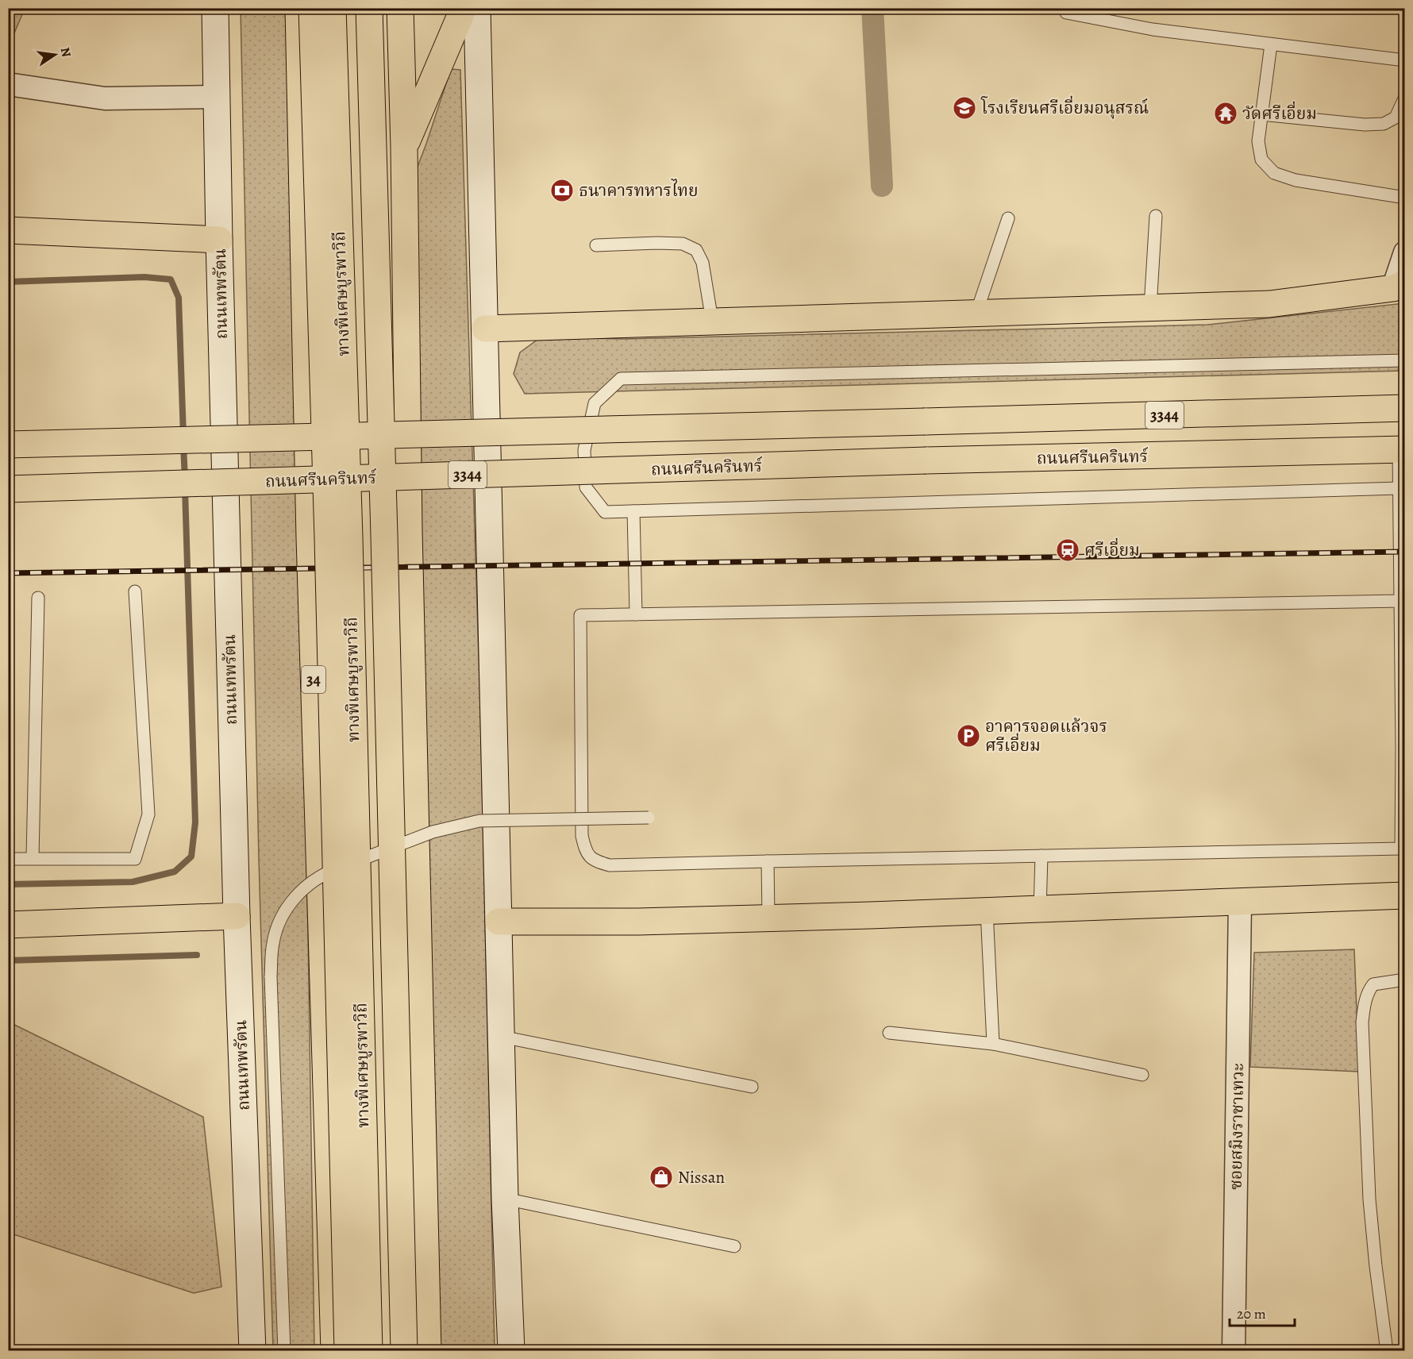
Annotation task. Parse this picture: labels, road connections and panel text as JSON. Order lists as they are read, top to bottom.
{
  "streets": {
    "main road": [
      "ถนนเทพรัตน",
      "ทางพิเศษบูรพาวิถี",
      "3344",
      "ถนนศรีนครินทร์",
      "34"
    ],
    "street": ["ซอยสมิงราชาเทวะ"]
  },
  "places": {
    "school or university": ["โรงเรียนศรีเอี่ยมอนุสรณ์"],
    "temple": ["วัดศรีเอี่ยม"],
    "bank": ["ธนาคารทหารไทย"],
    "station": ["ศรีเอี่ยม"],
    "parking": ["อาคารจอดแล้วจร ศรีเอี่ยม"],
    "shop": ["Nissan"]
  },
  "scale_bar": "20 m",
  "north": "right"
}
